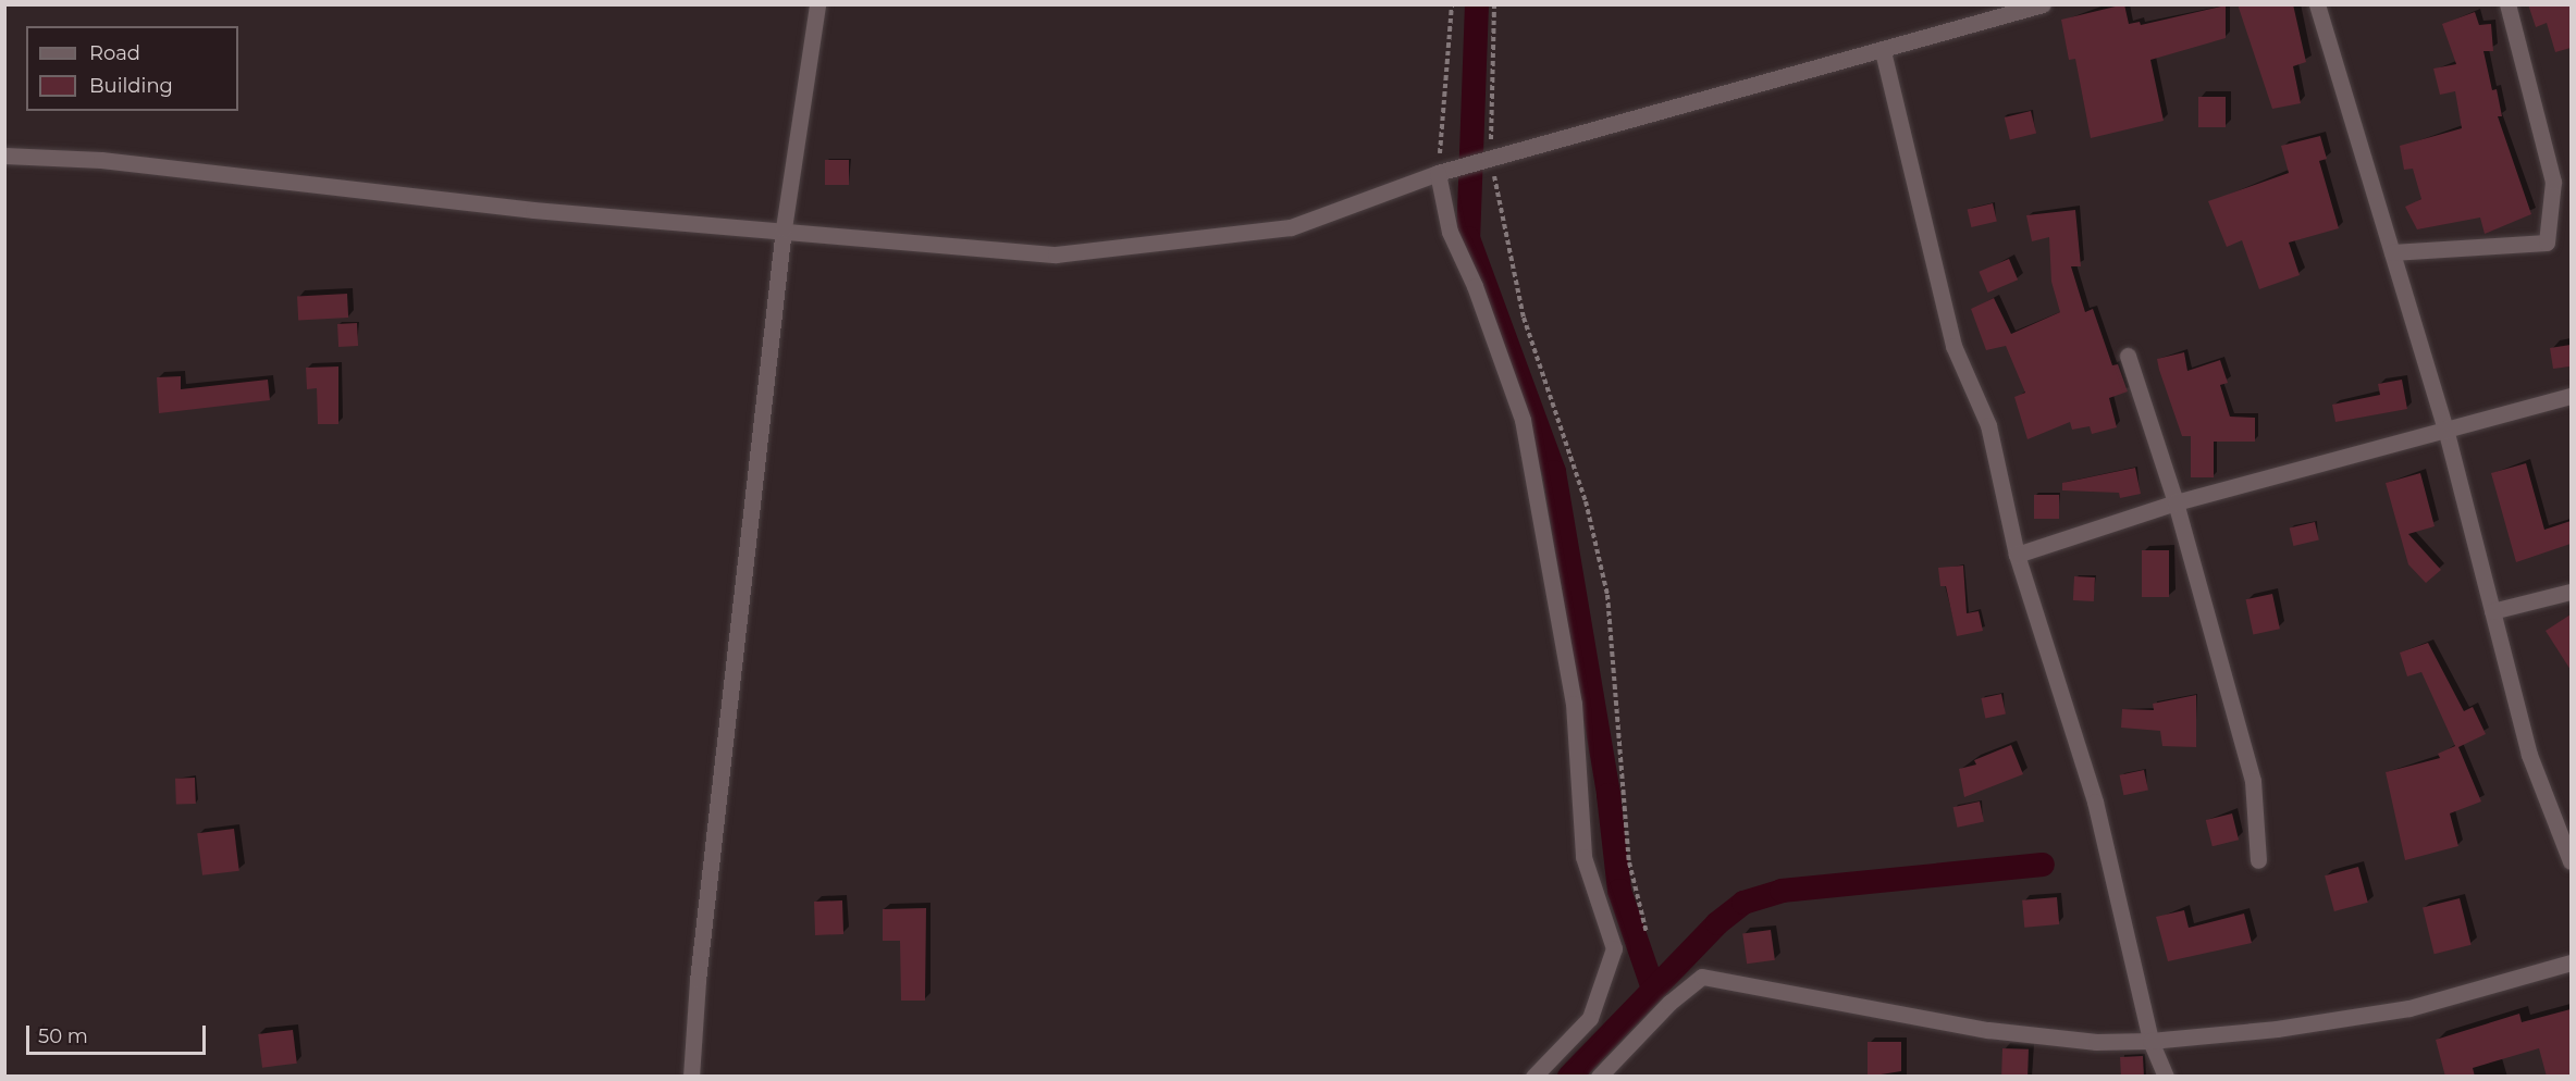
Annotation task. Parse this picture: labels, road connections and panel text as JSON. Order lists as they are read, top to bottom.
{
  "legend": ["Road", "Building"],
  "scale_bar": "50 m"
}
